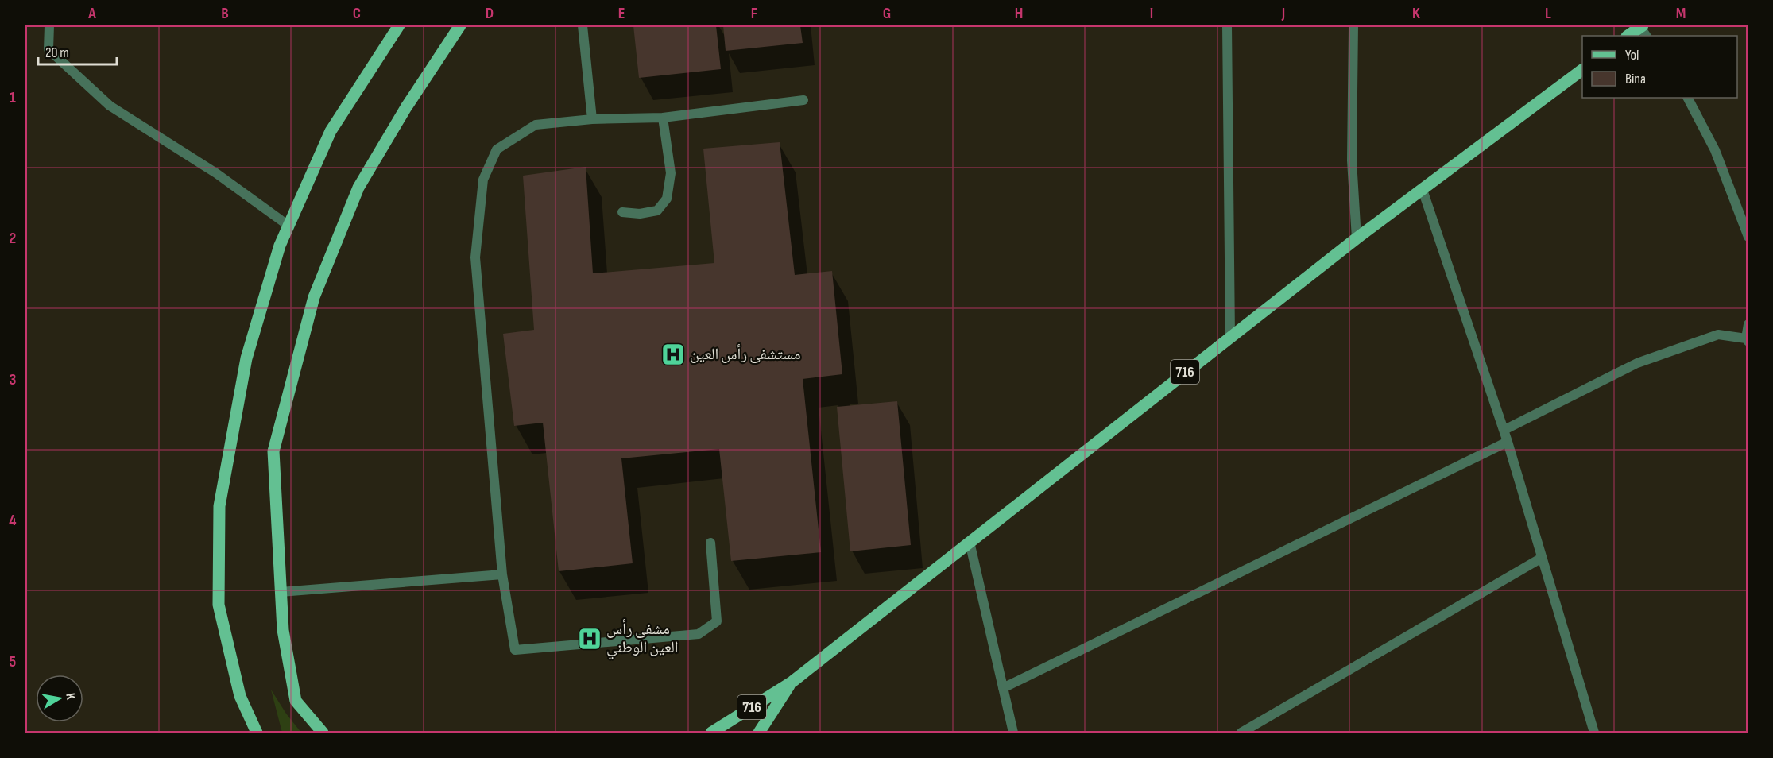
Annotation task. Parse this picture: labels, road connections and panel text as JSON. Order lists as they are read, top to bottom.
{
  "streets": {
    "main road": ["716"]
  },
  "places": {
    "hospital": ["مستشفى رأس العين", "مشفى رأس العين الوطني"]
  },
  "legend": ["Yol", "Bina"],
  "scale_bar": "20 m",
  "north": "right",
  "grid": {
    "columns": [
      "A",
      "B",
      "C",
      "D",
      "E",
      "F",
      "G",
      "H",
      "I",
      "J",
      "K",
      "L",
      "M"
    ],
    "rows": [
      "1",
      "2",
      "3",
      "4",
      "5"
    ]
  }
}
